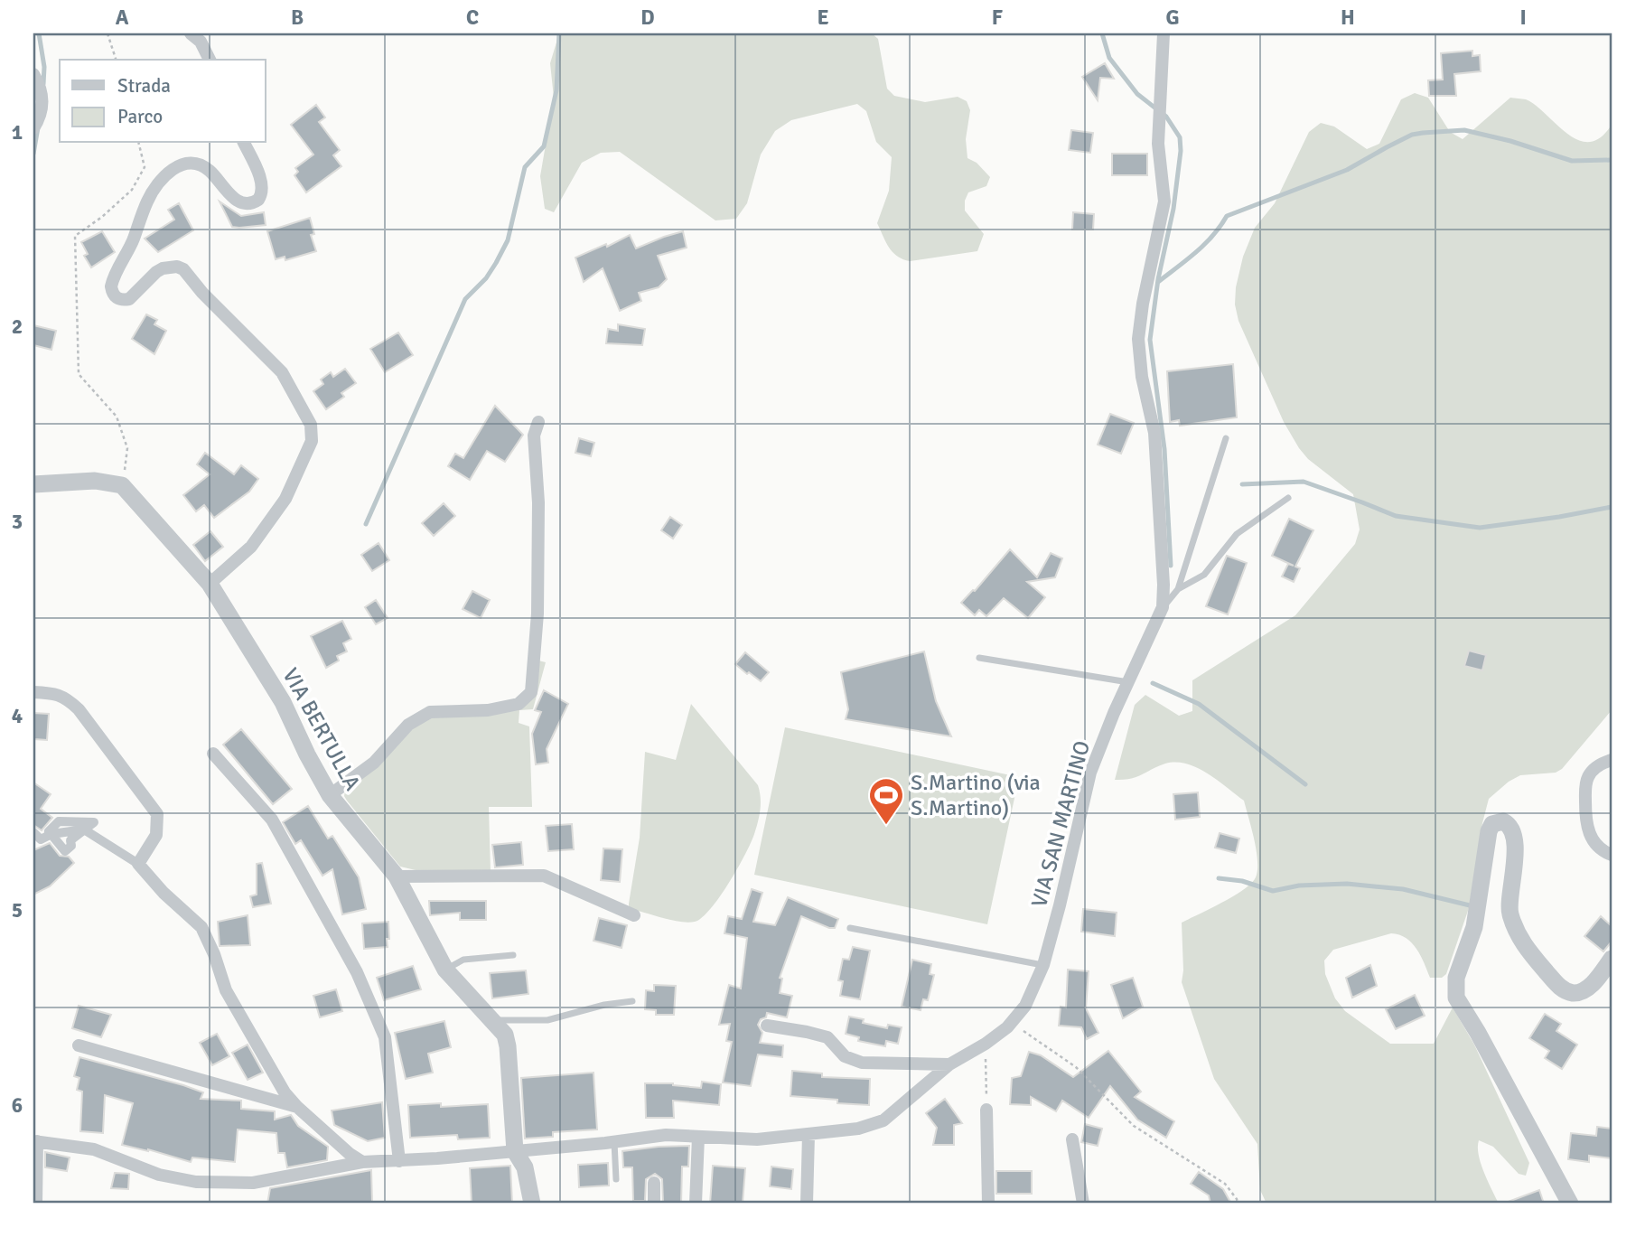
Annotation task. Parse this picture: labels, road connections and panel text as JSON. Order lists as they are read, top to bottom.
{
  "streets": {
    "street": ["VIA BERTULLA", "VIA SAN MARTINO"]
  },
  "crossings": [
    ["VIA BERTULLA", "VIA SAN MARTINO"]
  ],
  "places": {
    "sports": ["S.Martino (via S.Martino)"]
  },
  "legend": ["Strada", "Parco"],
  "grid": {
    "columns": [
      "A",
      "B",
      "C",
      "D",
      "E",
      "F",
      "G",
      "H",
      "I"
    ],
    "rows": [
      "1",
      "2",
      "3",
      "4",
      "5",
      "6"
    ]
  }
}
